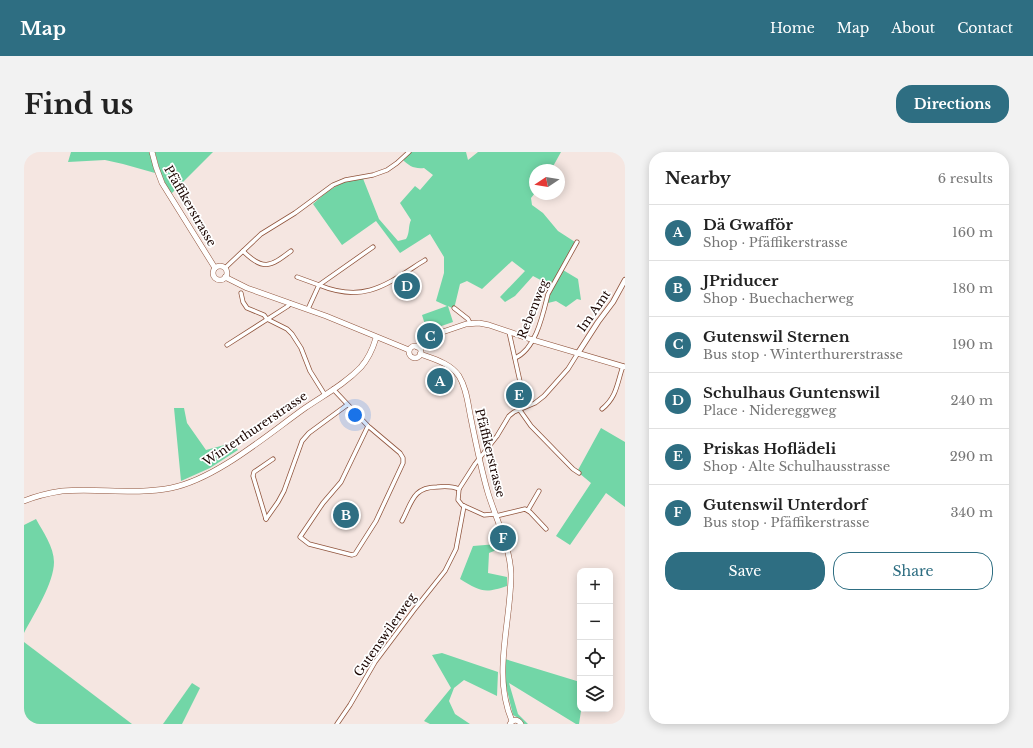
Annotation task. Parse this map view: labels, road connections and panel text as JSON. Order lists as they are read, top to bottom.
{
  "streets": {
    "main road": ["Pfäffikerstrasse", "Winterthurerstrasse"],
    "street": ["Rebenweg", "Im Amt", "Gutenswilerweg"]
  },
  "crossings": [
    ["Pfäffikerstrasse", "Winterthurerstrasse"]
  ],
  "north": "left",
  "page": {
    "header": "Map",
    "nav": [
      "Home",
      "Map",
      "About",
      "Contact"
    ],
    "buttons": [
      "Directions",
      ["Save", "Share"]
    ],
    "title": "Find us",
    "heading": ["Nearby", "6 results"],
    "list": [
      {
        "mark": "A",
        "name": "Dä Gwafför",
        "note": "Shop · Pfäffikerstrasse",
        "value": "160 m"
      },
      {
        "mark": "B",
        "name": "JPriducer",
        "note": "Shop · Buechacherweg",
        "value": "180 m"
      },
      {
        "mark": "C",
        "name": "Gutenswil Sternen",
        "note": "Bus stop · Winterthurerstrasse",
        "value": "190 m"
      },
      {
        "mark": "D",
        "name": "Schulhaus Guntenswil",
        "note": "Place · Nidereggweg",
        "value": "240 m"
      },
      {
        "mark": "E",
        "name": "Priskas Hoflädeli",
        "note": "Shop · Alte Schulhausstrasse",
        "value": "290 m"
      },
      {
        "mark": "F",
        "name": "Gutenswil Unterdorf",
        "note": "Bus stop · Pfäffikerstrasse",
        "value": "340 m"
      }
    ],
    "pins": [
      "D",
      "C",
      "A",
      "E",
      "B",
      "F"
    ],
    "map_buttons": ["+", "−"]
  }
}
